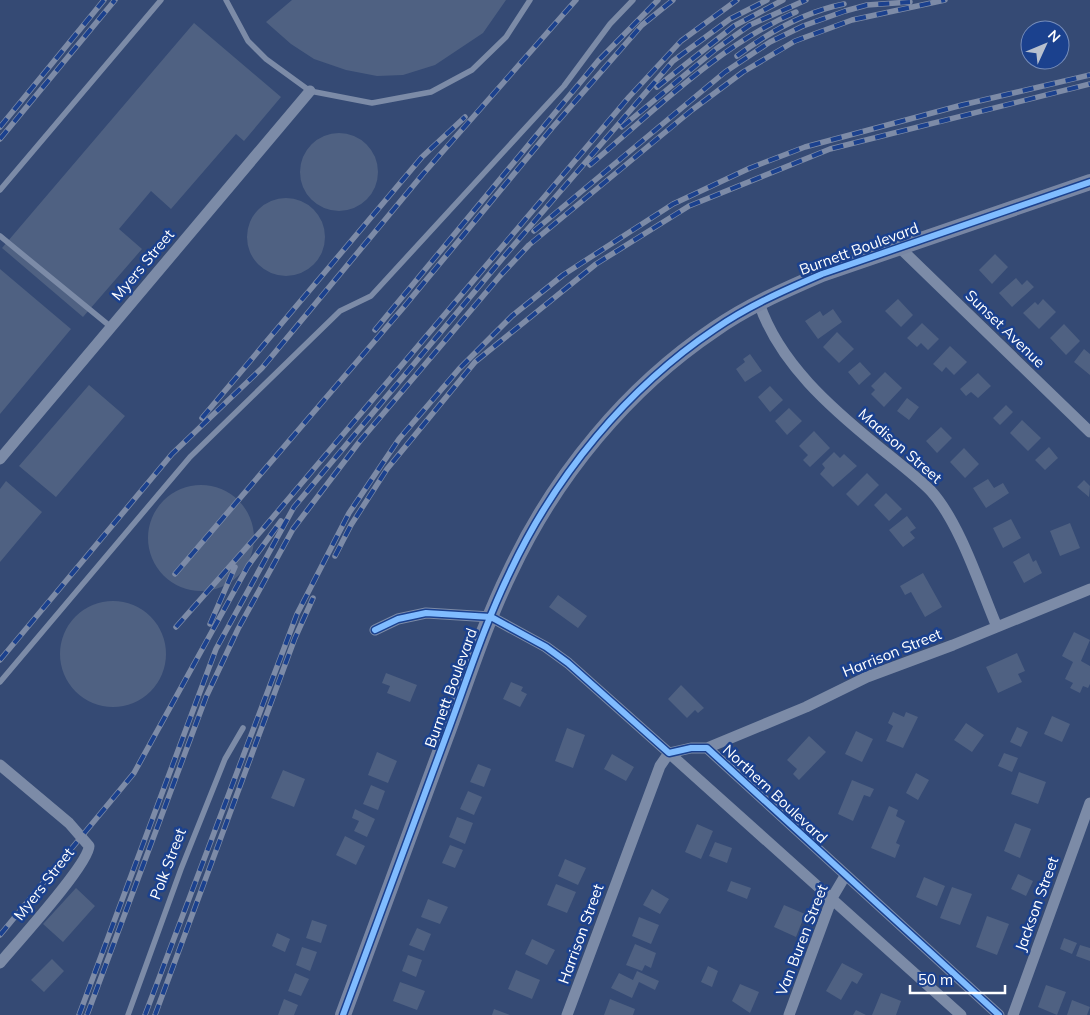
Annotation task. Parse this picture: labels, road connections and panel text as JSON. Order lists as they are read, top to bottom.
{
  "streets": {
    "main road": ["Burnett Boulevard"],
    "street": [
      "Myers Street",
      "Sunset Avenue",
      "Madison Street",
      "Harrison Street",
      "Northern Boulevard",
      "Jackson Street",
      "Van Buren Street"
    ],
    "lane": ["Polk Street"]
  },
  "crossings": [
    ["Burnett Boulevard", "Sunset Avenue"],
    ["Burnett Boulevard", "Madison Street"],
    ["Madison Street", "Harrison Street"],
    ["Harrison Street", "Northern Boulevard"],
    ["Northern Boulevard", "Van Buren Street"]
  ],
  "scale_bar": "50 m",
  "north": "top right"
}
